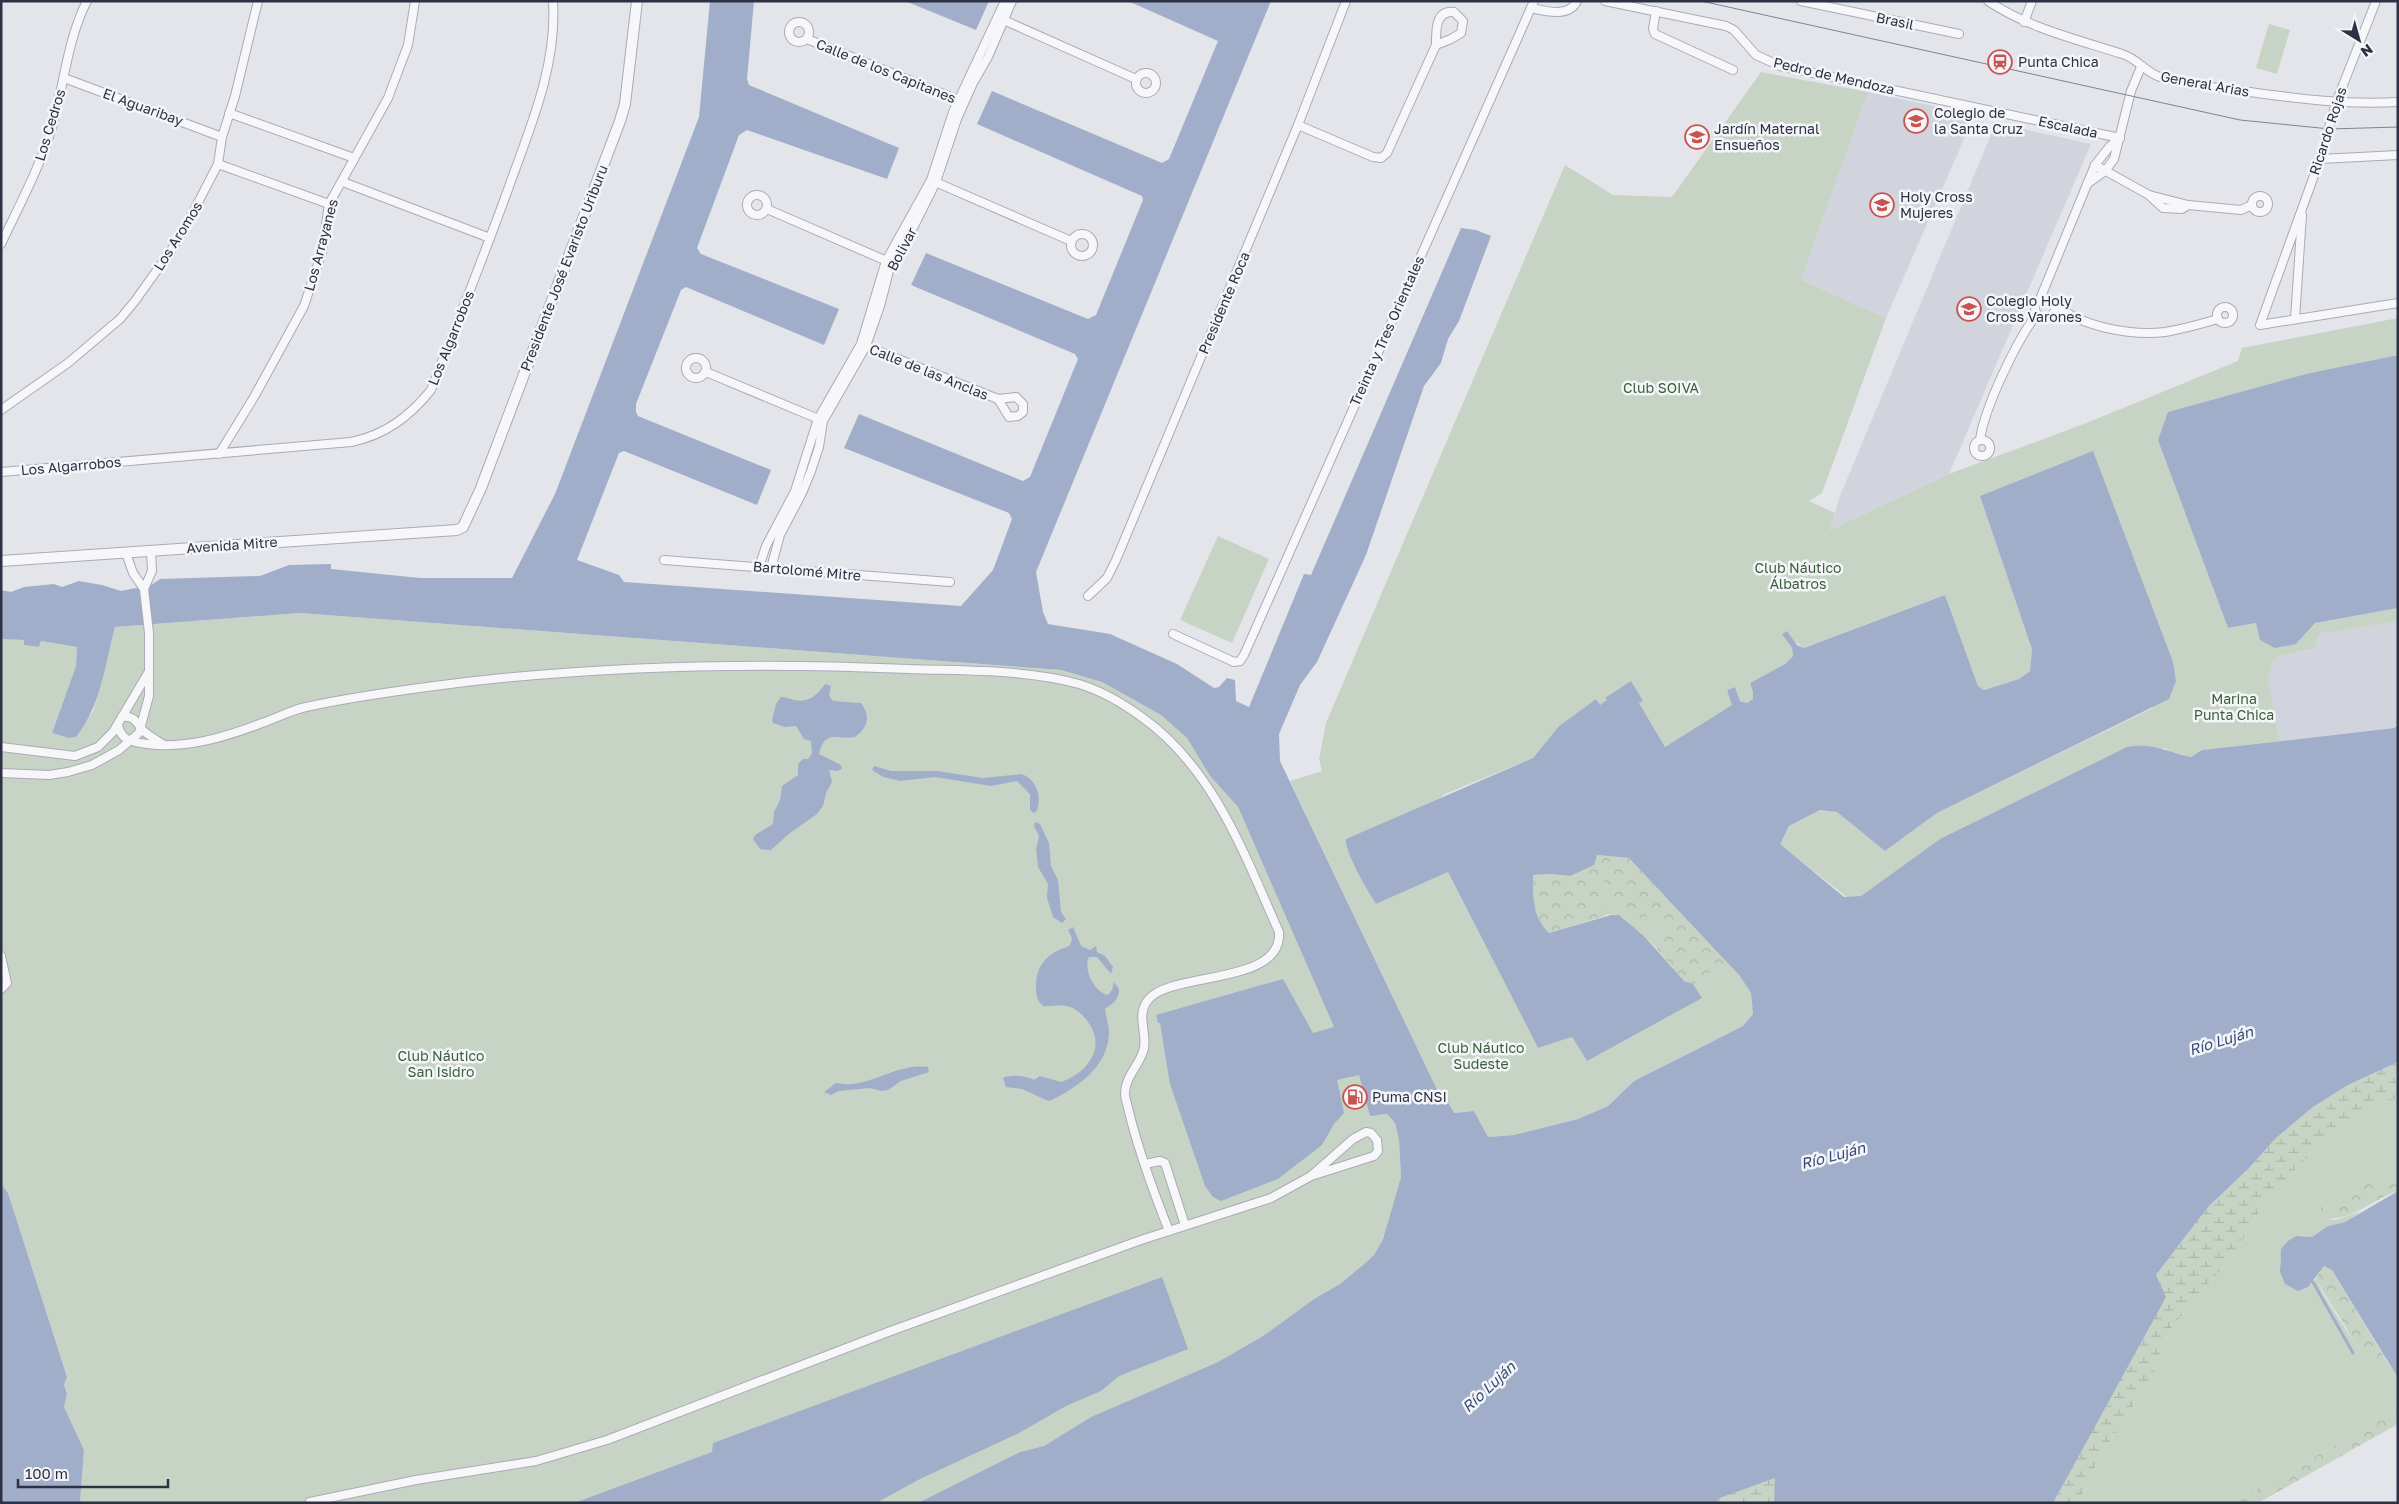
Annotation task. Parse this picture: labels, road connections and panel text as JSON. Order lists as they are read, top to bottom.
{
  "streets": {
    "street": [
      "Brasil",
      "Calle de los Capitanes",
      "Pedro de Mendoza",
      "General Arias",
      "El Aguaribay",
      "Los Cedros",
      "Escalada",
      "Ricardo Rojas",
      "Los Aromos",
      "Los Arrayanes",
      "Bolivar",
      "Presidente José Evaristo Uriburu",
      "Presidente Roca",
      "Treinta y Tres Orientales",
      "Los Algarrobos",
      "Calle de las Anclas",
      "Avenida Mitre",
      "Bartolomé Mitre"
    ]
  },
  "crossings": [
    ["Calle de los Capitanes", "Bolivar"],
    ["Pedro de Mendoza", "Escalada"],
    ["General Arias", "Ricardo Rojas"],
    ["El Aguaribay", "Los Cedros"],
    ["El Aguaribay", "Los Aromos"],
    ["Los Arrayanes", "Los Algarrobos"],
    ["Bolivar", "Calle de las Anclas"],
    ["Bolivar", "Bartolomé Mitre"],
    ["Presidente José Evaristo Uriburu", "Avenida Mitre"]
  ],
  "water": ["Río Luján"],
  "parks": [
    "Club SOIVA",
    "Club Náutico Álbatros",
    "Marina Punta Chica",
    "Club Náutico Sudeste",
    "Club Náutico San Isidro"
  ],
  "places": {
    "station": ["Punta Chica"],
    "school or university": [
      "Colegio de la Santa Cruz",
      "Jardín Maternal Ensueños",
      "Holy Cross Mujeres",
      "Colegio Holy Cross Varones"
    ],
    "fuel station": ["Puma CNSI"]
  },
  "scale_bar": "100 m",
  "north": "bottom right"
}
